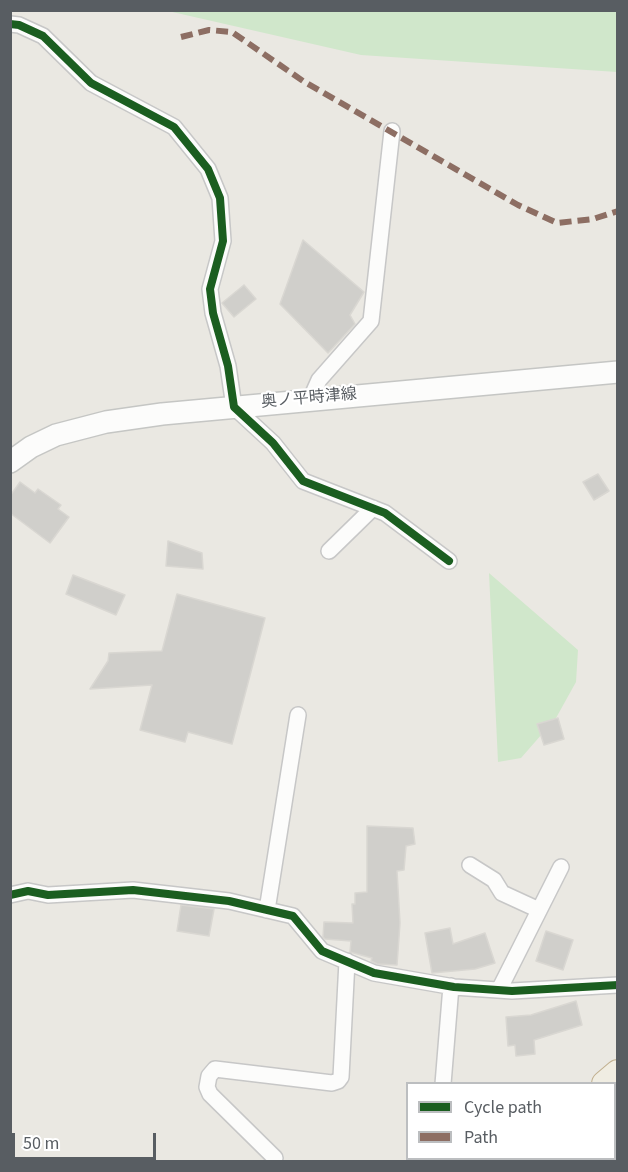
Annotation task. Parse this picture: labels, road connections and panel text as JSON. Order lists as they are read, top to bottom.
{
  "streets": {
    "main road": ["奥ノ平時津線"]
  },
  "legend": ["Cycle path", "Path"],
  "scale_bar": "50 m"
}
